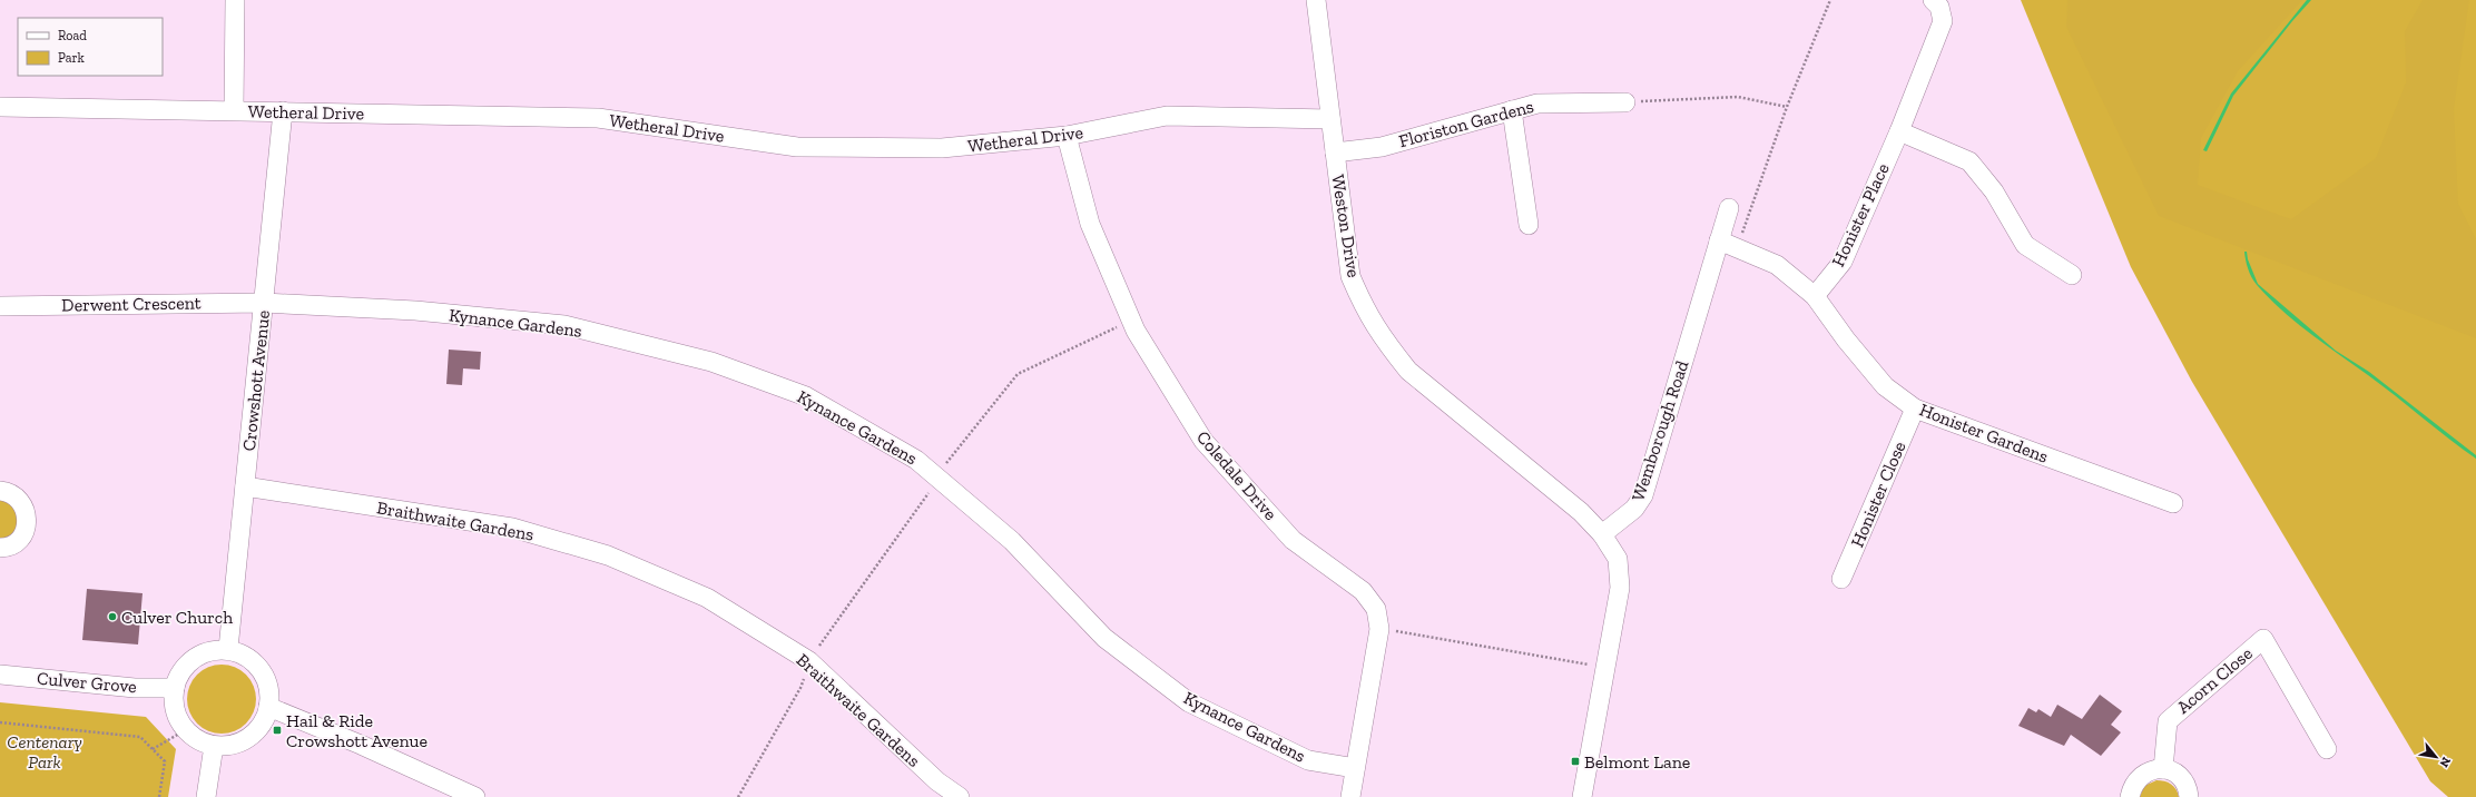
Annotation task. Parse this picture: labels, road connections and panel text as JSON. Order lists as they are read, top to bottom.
{
  "streets": {
    "street": [
      "Wetheral Drive",
      "Floriston Gardens",
      "Honister Place",
      "Weston Drive",
      "Derwent Crescent",
      "Kynance Gardens",
      "Crowshott Avenue",
      "Wemborough Road",
      "Honister Gardens",
      "Coledale Drive",
      "Honister Close",
      "Braithwaite Gardens",
      "Acorn Close",
      "Culver Grove"
    ]
  },
  "crossings": [
    ["Wetheral Drive", "Weston Drive"],
    ["Wetheral Drive", "Crowshott Avenue"],
    ["Wetheral Drive", "Coledale Drive"],
    ["Floriston Gardens", "Weston Drive"],
    ["Honister Place", "Honister Gardens"],
    ["Weston Drive", "Wemborough Road"],
    ["Derwent Crescent", "Kynance Gardens"],
    ["Derwent Crescent", "Crowshott Avenue"],
    ["Kynance Gardens", "Crowshott Avenue"],
    ["Kynance Gardens", "Coledale Drive"],
    ["Crowshott Avenue", "Braithwaite Gardens"],
    ["Crowshott Avenue", "Culver Grove"],
    ["Wemborough Road", "Honister Gardens"],
    ["Honister Gardens", "Honister Close"]
  ],
  "parks": ["Centenary Park"],
  "places": {
    "other": ["Culver Church"],
    "transit": ["Hail & Ride Crowshott Avenue", "Belmont Lane"]
  },
  "legend": ["Road", "Park"],
  "north": "bottom right"
}
